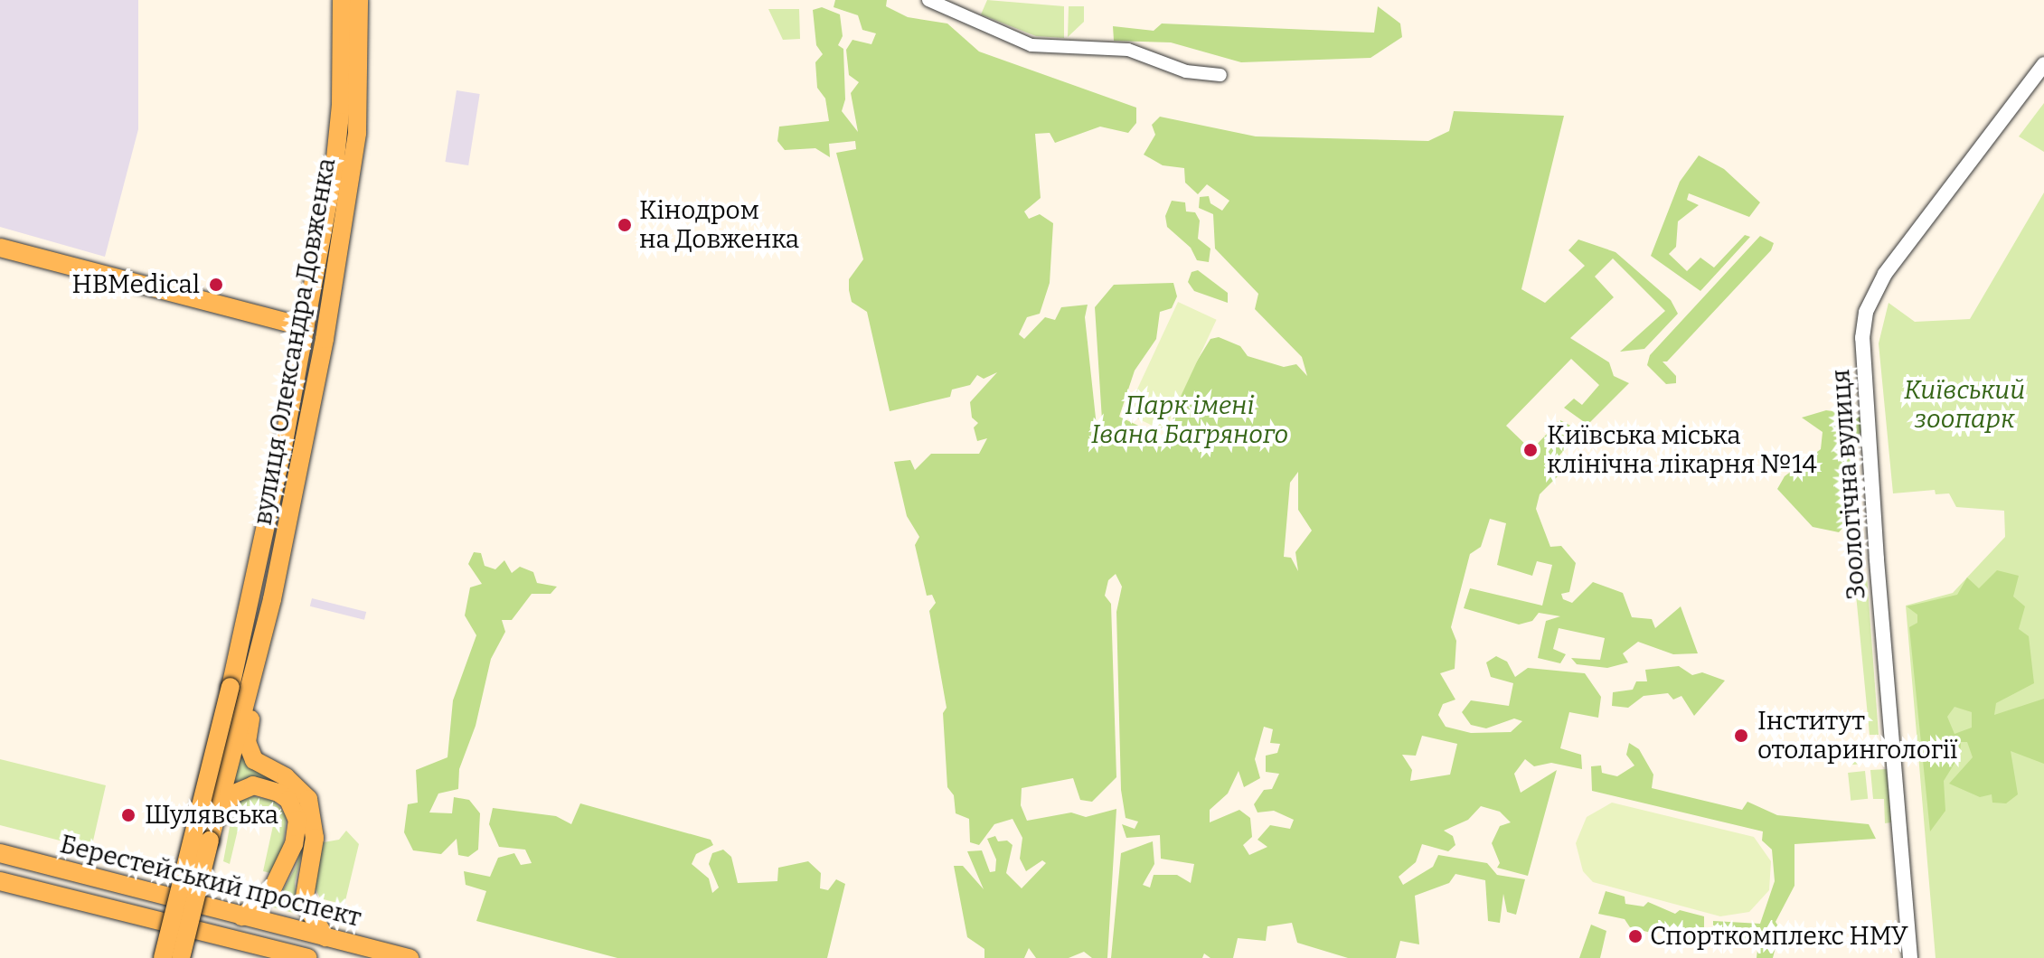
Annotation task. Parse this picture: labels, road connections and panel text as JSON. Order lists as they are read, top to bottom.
{
  "streets": {
    "main road": ["вулиця Олександра Довженка", "Берестейський проспект"],
    "street": ["Зоологічна вулиця"]
  },
  "parks": ["Київський зоопарк", "Парк імені Івана Багряного"],
  "places": [
    "Кінодром на Довженка",
    "HBMedical",
    "Київська міська клінічна лікарня №14",
    "Інститут отоларингології",
    "Шулявська",
    "Спорткомплекс НМУ"
  ]
}
